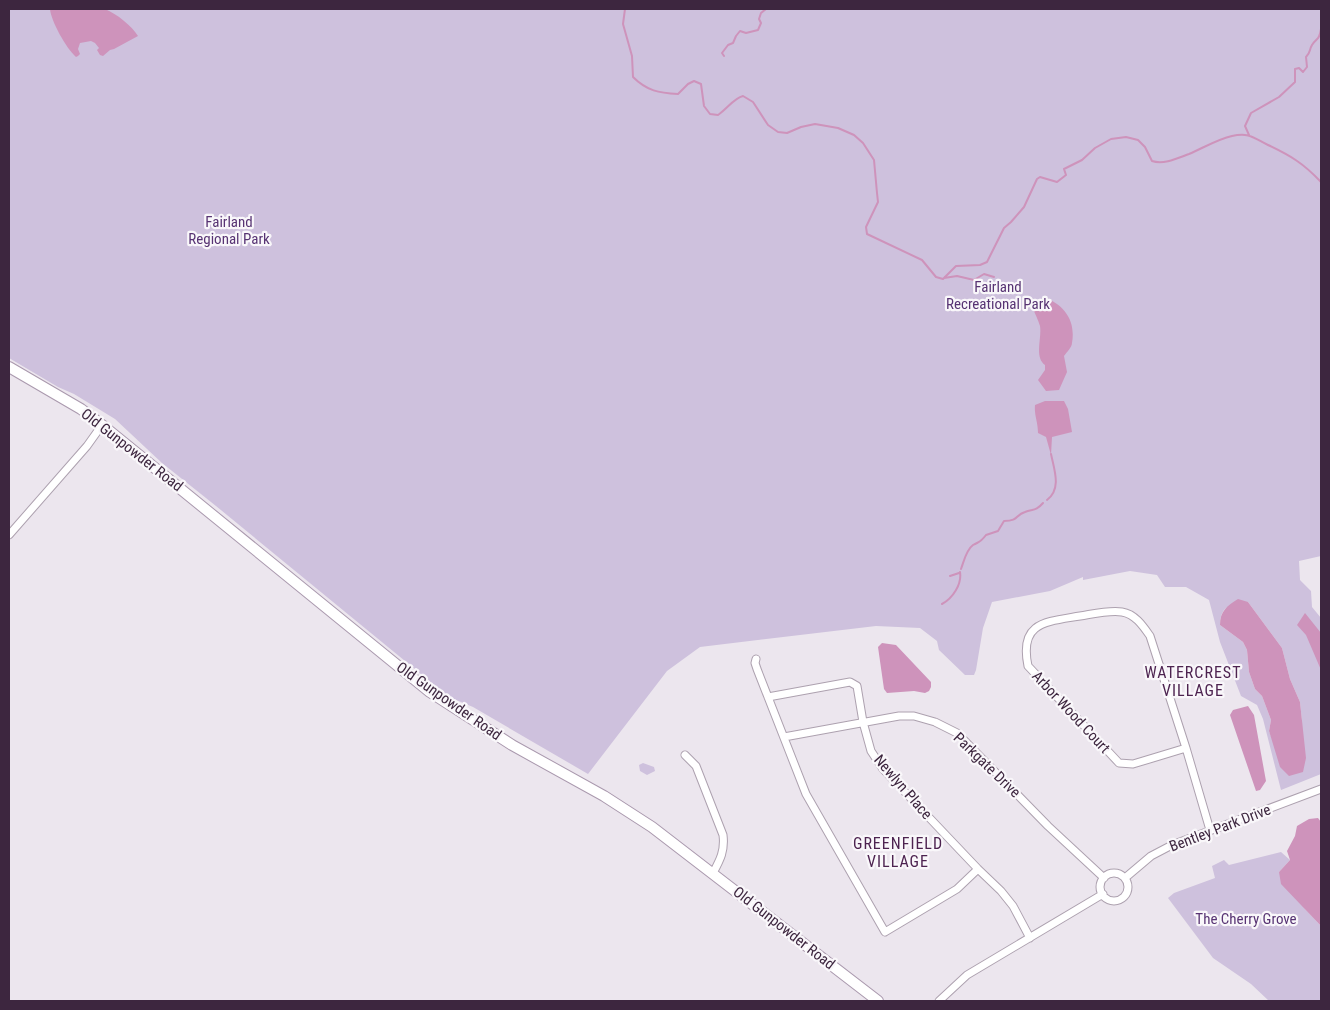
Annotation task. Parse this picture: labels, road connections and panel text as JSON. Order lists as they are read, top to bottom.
{
  "streets": {
    "main road": ["Old Gunpowder Road"],
    "street": [
      "Arbor Wood Court",
      "Parkgate Drive",
      "Newlyn Place",
      "Bentley Park Drive"
    ]
  },
  "crossings": [
    ["Arbor Wood Court", "Bentley Park Drive"],
    ["Parkgate Drive", "Newlyn Place"],
    ["Parkgate Drive", "Bentley Park Drive"]
  ],
  "districts": ["WATERCREST VILLAGE", "GREENFIELD VILLAGE"],
  "parks": ["Fairland Regional Park", "Fairland Recreational Park", "The Cherry Grove"]
}
